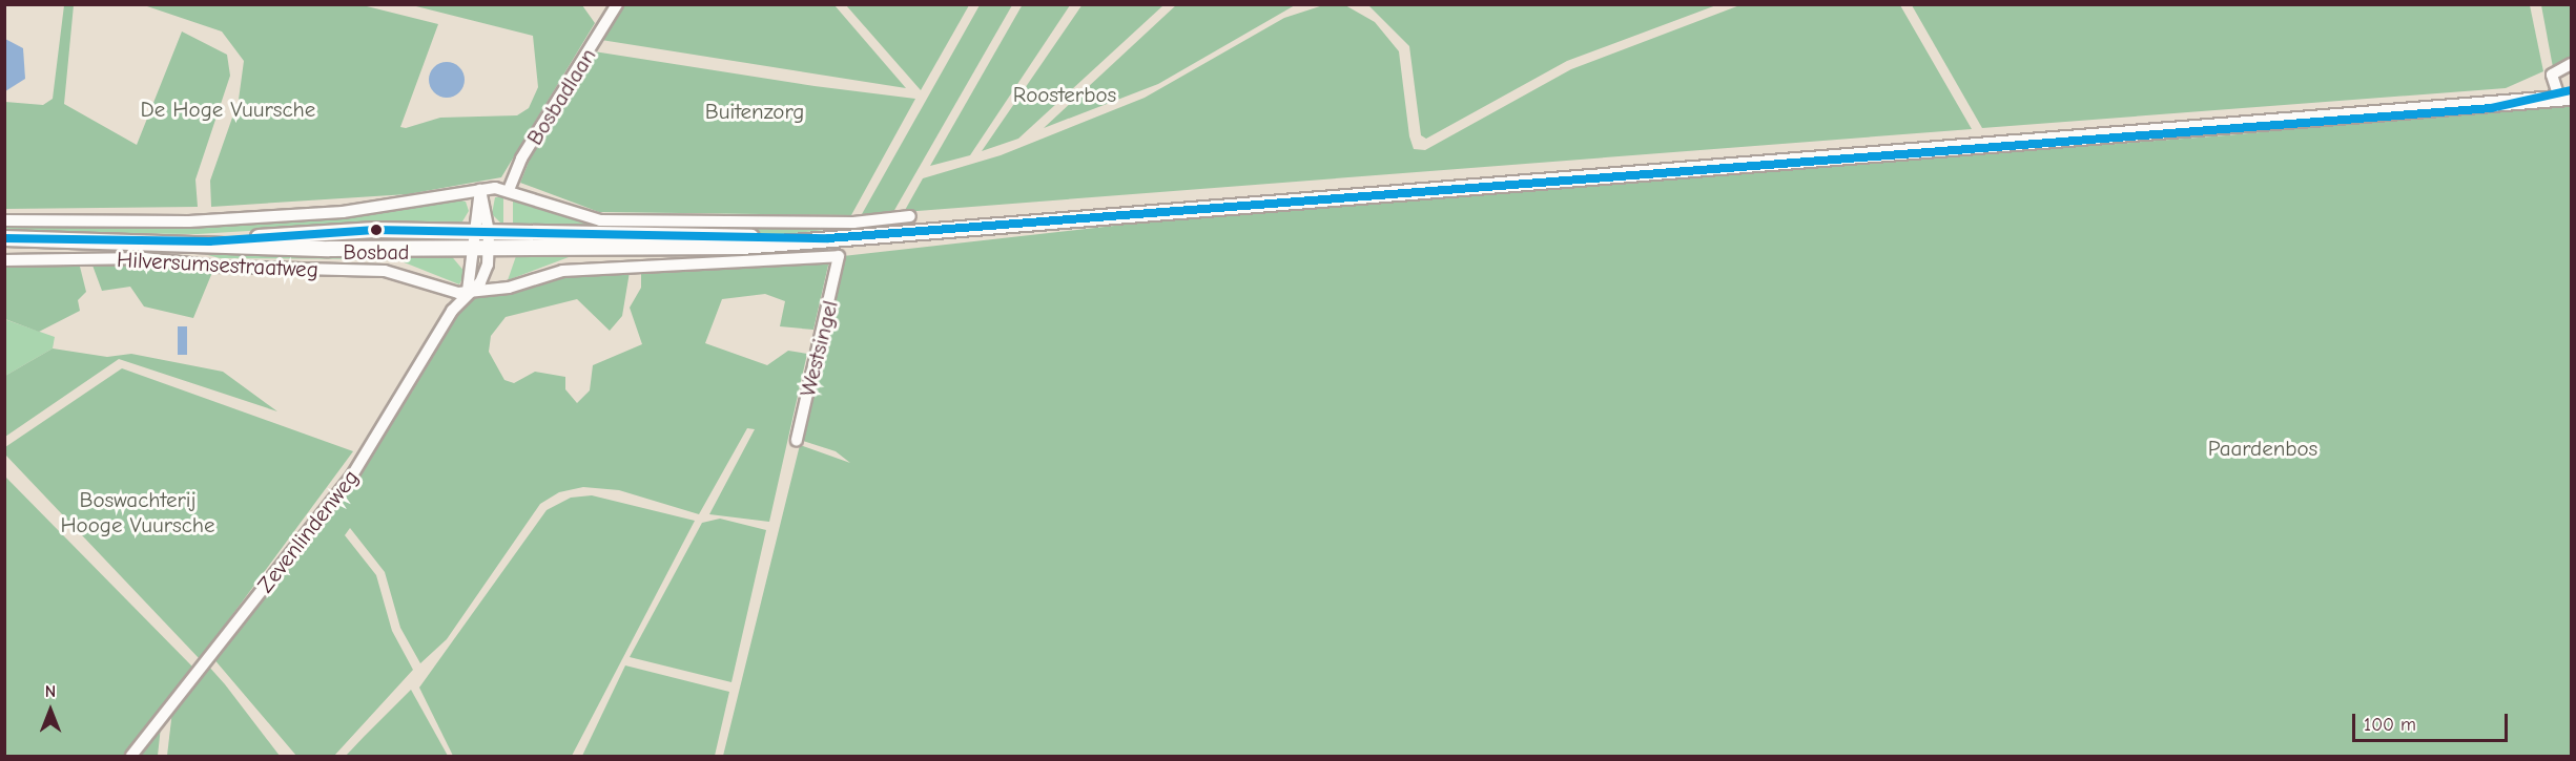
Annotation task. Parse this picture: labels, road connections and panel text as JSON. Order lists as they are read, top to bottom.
{
  "streets": {
    "main road": ["Hilversumsestraatweg"],
    "street": ["Bosbadlaan", "Westsingel", "Zevenlindenweg"]
  },
  "crossings": [
    ["Bosbadlaan", "Hilversumsestraatweg"],
    ["Hilversumsestraatweg", "Westsingel"],
    ["Hilversumsestraatweg", "Zevenlindenweg"]
  ],
  "parks": [
    "Roosterbos",
    "De Hoge Vuursche",
    "Buitenzorg",
    "Paardenbos",
    "Boswachterij Hooge Vuursche"
  ],
  "places": ["Bosbad"],
  "scale_bar": "100 m",
  "north": "top"
}
